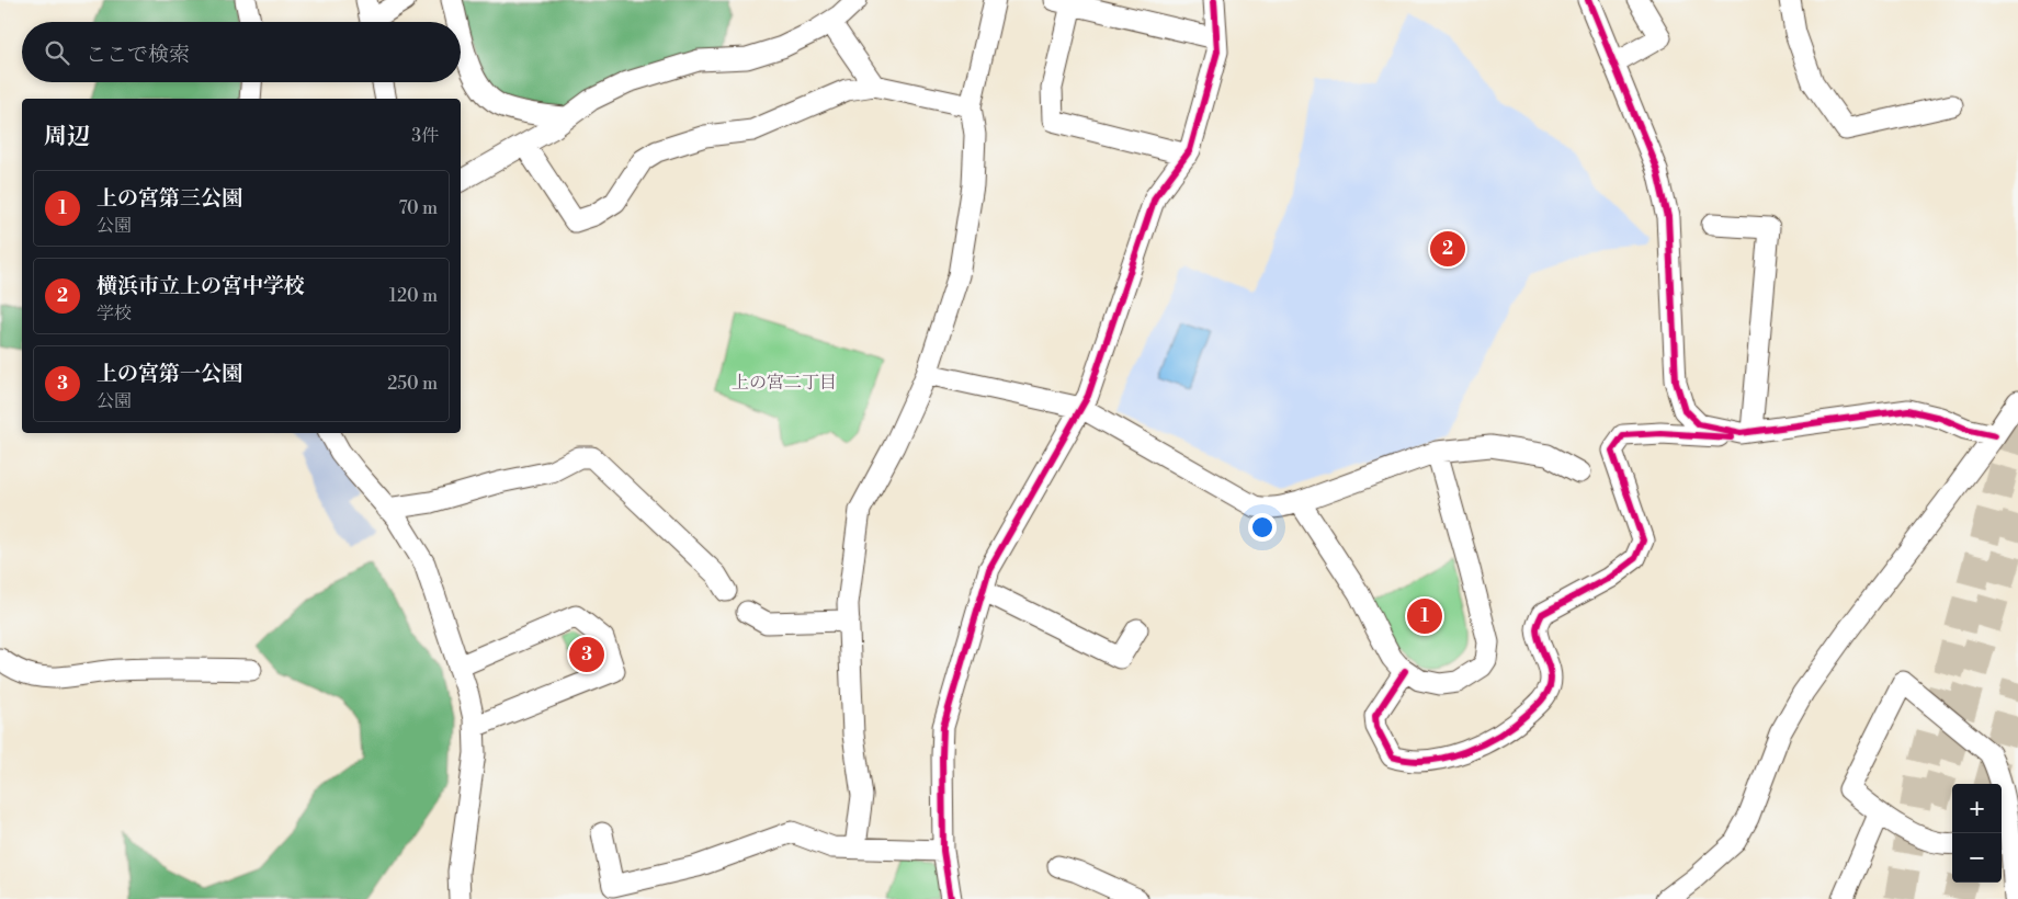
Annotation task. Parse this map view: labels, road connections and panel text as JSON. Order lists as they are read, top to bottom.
{
  "districts": ["上の宮二丁目"],
  "page": {
    "search": "ここで検索",
    "heading": ["周辺", "3件"],
    "list": [
      {
        "mark": "1",
        "name": "上の宮第三公園",
        "note": "公園",
        "value": "70 m"
      },
      {
        "mark": "2",
        "name": "横浜市立上の宮中学校",
        "note": "学校",
        "value": "120 m"
      },
      {
        "mark": "3",
        "name": "上の宮第一公園",
        "note": "公園",
        "value": "250 m"
      }
    ],
    "pins": ["2", "1", "3"],
    "map_buttons": ["+", "−"]
  }
}
